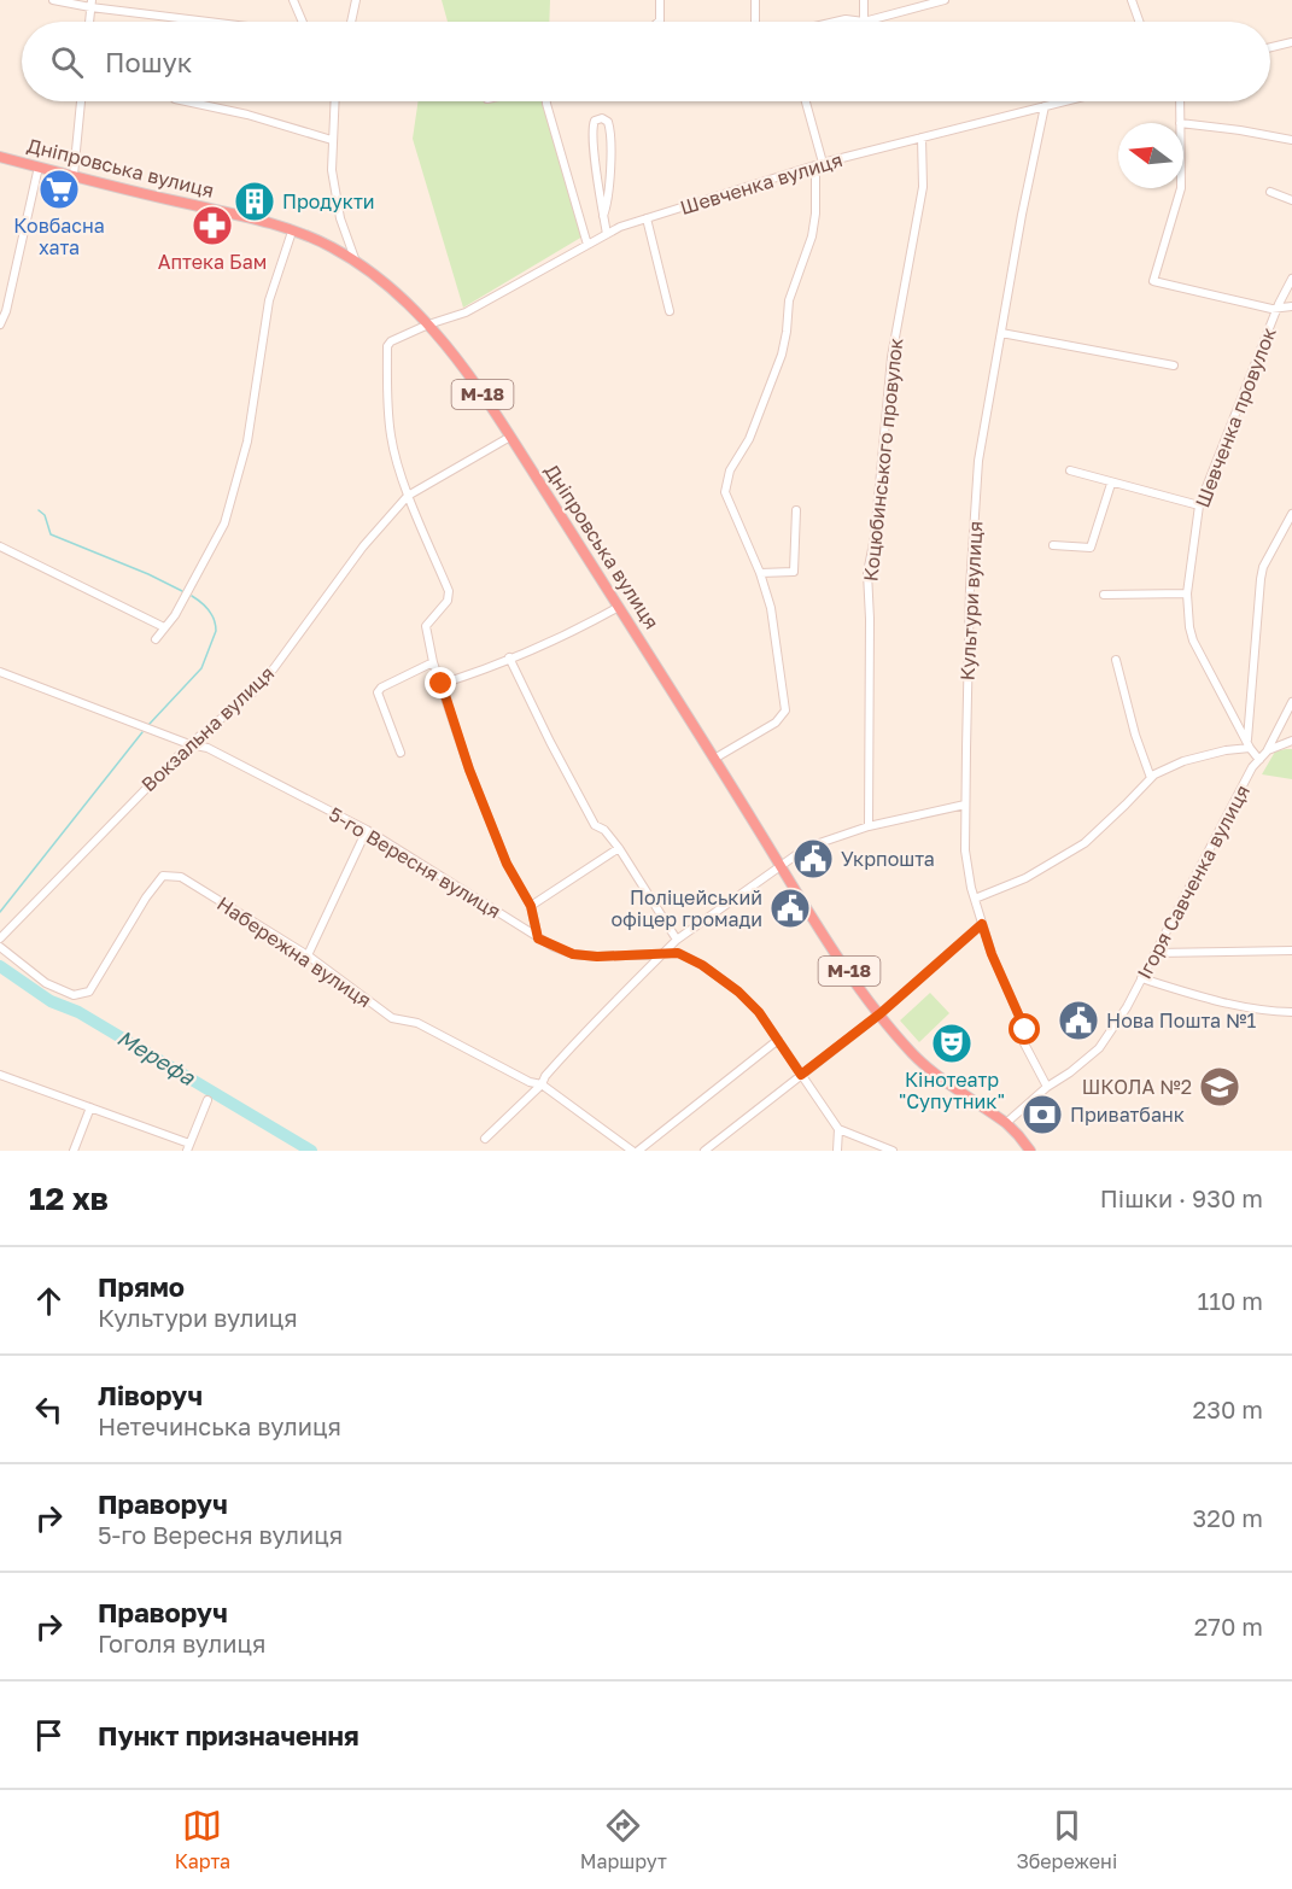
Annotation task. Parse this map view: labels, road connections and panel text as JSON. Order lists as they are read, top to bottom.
{
  "streets": {
    "highway": ["Дніпровська вулиця", "М-18"],
    "street": [
      "Шевченка вулиця",
      "Шевченка провулок",
      "Коцюбинського провулок",
      "Культури вулиця",
      "Вокзальна вулиця",
      "5-го Вересня вулиця",
      "Ігоря Савченка вулиця",
      "Набережна вулиця"
    ]
  },
  "crossings": [
    ["Дніпровська вулиця", "Шевченка вулиця"],
    ["Дніпровська вулиця", "Вокзальна вулиця"],
    ["Дніпровська вулиця", "Ігоря Савченка вулиця"],
    ["Шевченка вулиця", "Коцюбинського провулок"],
    ["Шевченка вулиця", "Культури вулиця"],
    ["Шевченка вулиця", "Вокзальна вулиця"],
    ["Шевченка провулок", "Ігоря Савченка вулиця"],
    ["Культури вулиця", "Ігоря Савченка вулиця"],
    ["Вокзальна вулиця", "5-го Вересня вулиця"]
  ],
  "water": ["Мерефа"],
  "places": {
    "supermarket": ["Ковбасна хата"],
    "building": ["Продукти"],
    "pharmacy": ["Аптека Бам"],
    "public building": ["Укрпошта", "Поліцейський офіцер громади", "Нова Пошта №1"],
    "theatre": ["Кінотеатр \"Супутник\""],
    "school or university": ["ШКОЛА №2"],
    "bank": ["Приватбанк"]
  },
  "north": "left",
  "page": {
    "search": "Пошук",
    "heading": ["12 хв", "Пішки · 930 m"],
    "list": [
      ["Прямо", "Культури вулиця", "110 m"],
      ["Ліворуч", "Нетечинська вулиця", "230 m"],
      ["Праворуч", "5-го Вересня вулиця", "320 m"],
      ["Праворуч", "Гоголя вулиця", "270 m"],
      "Пункт призначення"
    ],
    "nav": ["Карта", "Маршрут", "Збережені"]
  }
}
